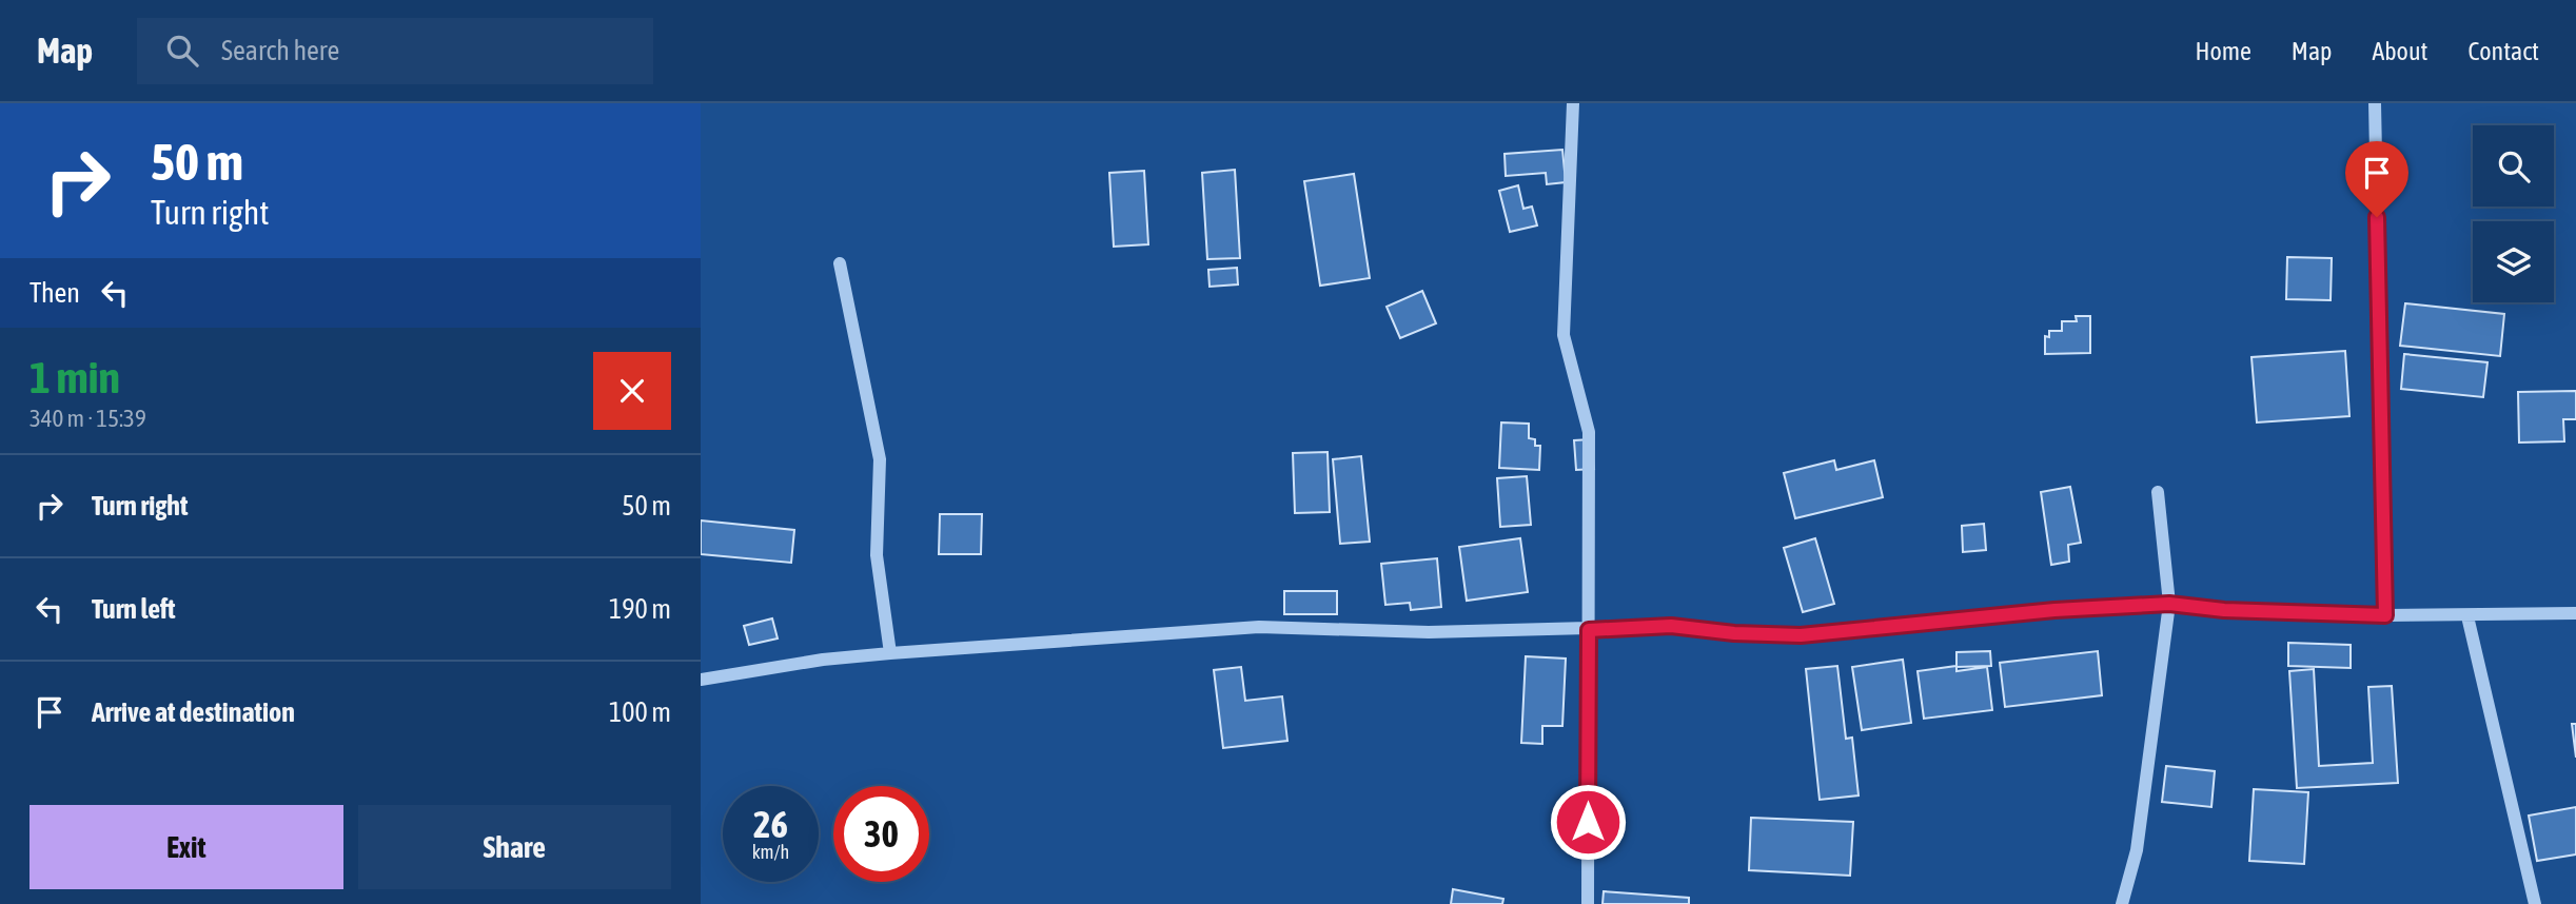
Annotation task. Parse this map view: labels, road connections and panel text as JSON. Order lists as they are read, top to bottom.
{
  "page": {
    "header": "Map",
    "search": "Search here",
    "nav": [
      "Home",
      "Map",
      "About",
      "Contact"
    ],
    "turn": ["50 m", "Turn right"],
    "then": "Then",
    "heading": ["1 min", "340 m · 15:39"],
    "list": [
      {
        "name": "Turn right",
        "value": "50 m"
      },
      {
        "name": "Turn left",
        "value": "190 m"
      },
      {
        "name": "Arrive at destination",
        "value": "100 m"
      }
    ],
    "speed": "26 km/h",
    "limit": "30",
    "buttons": ["Exit", "Share"]
  }
}
